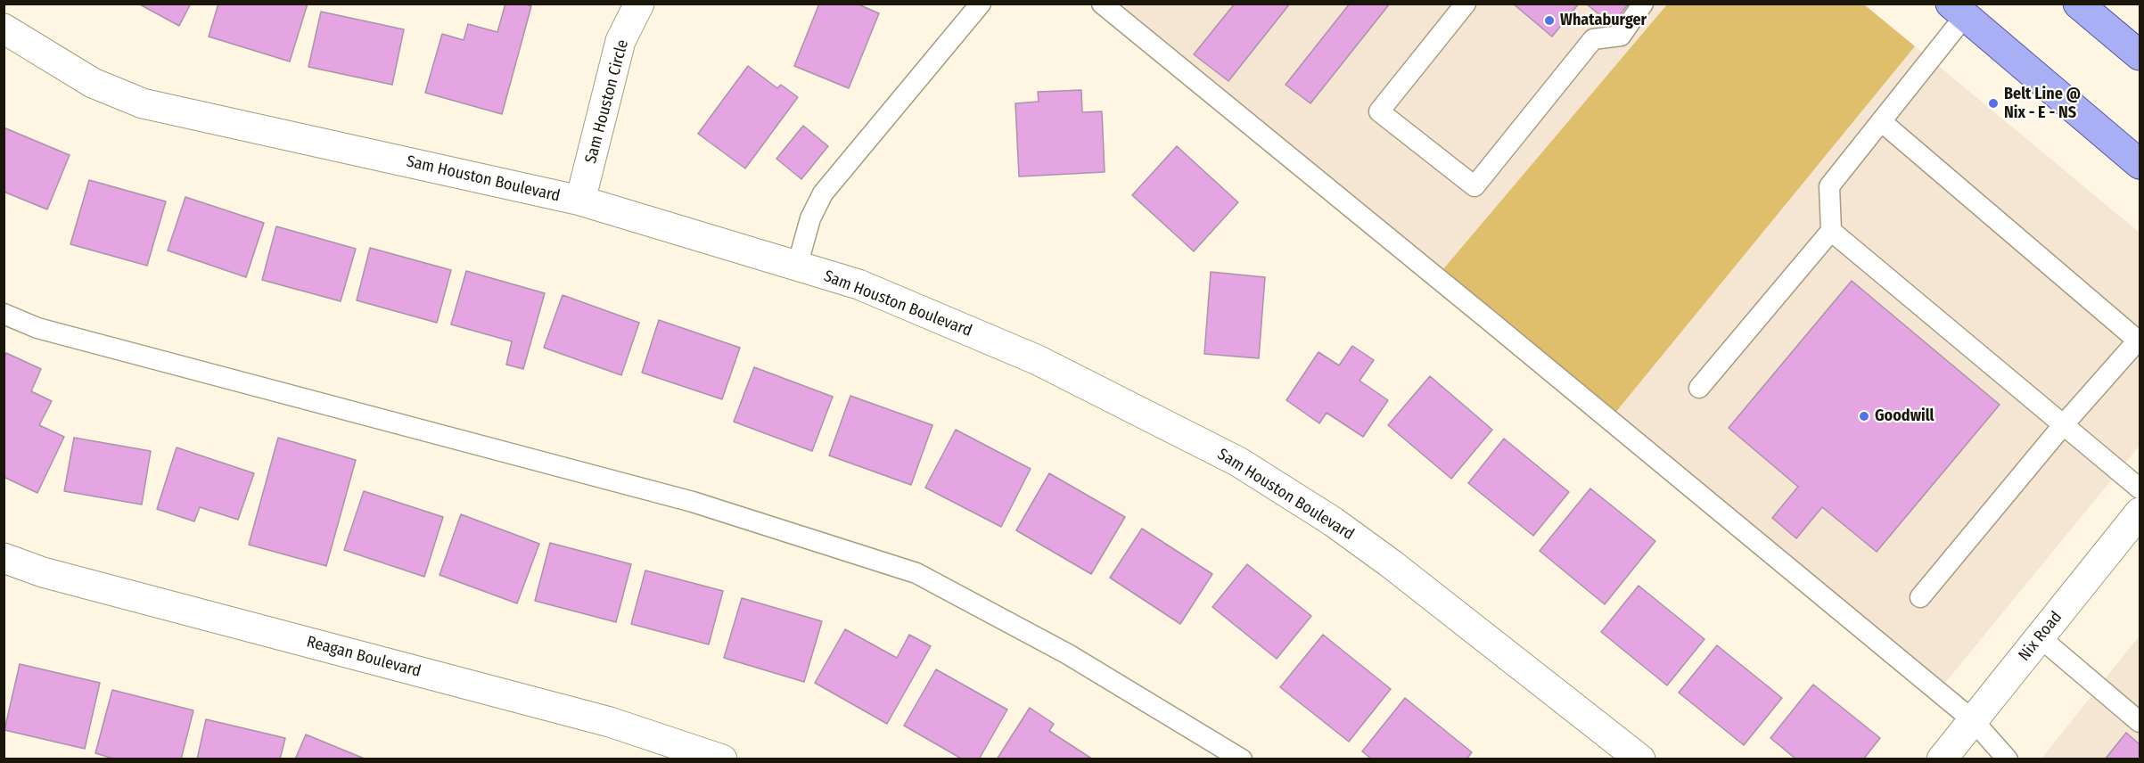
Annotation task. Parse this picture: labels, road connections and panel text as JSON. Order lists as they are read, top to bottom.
{
  "streets": {
    "street": [
      "Sam Houston Circle",
      "Sam Houston Boulevard",
      "Nix Road",
      "Reagan Boulevard"
    ]
  },
  "crossings": [
    ["Sam Houston Circle", "Sam Houston Boulevard"]
  ],
  "places": ["Whataburger", "Belt Line @ Nix - E - NS", "Goodwill"]
}
